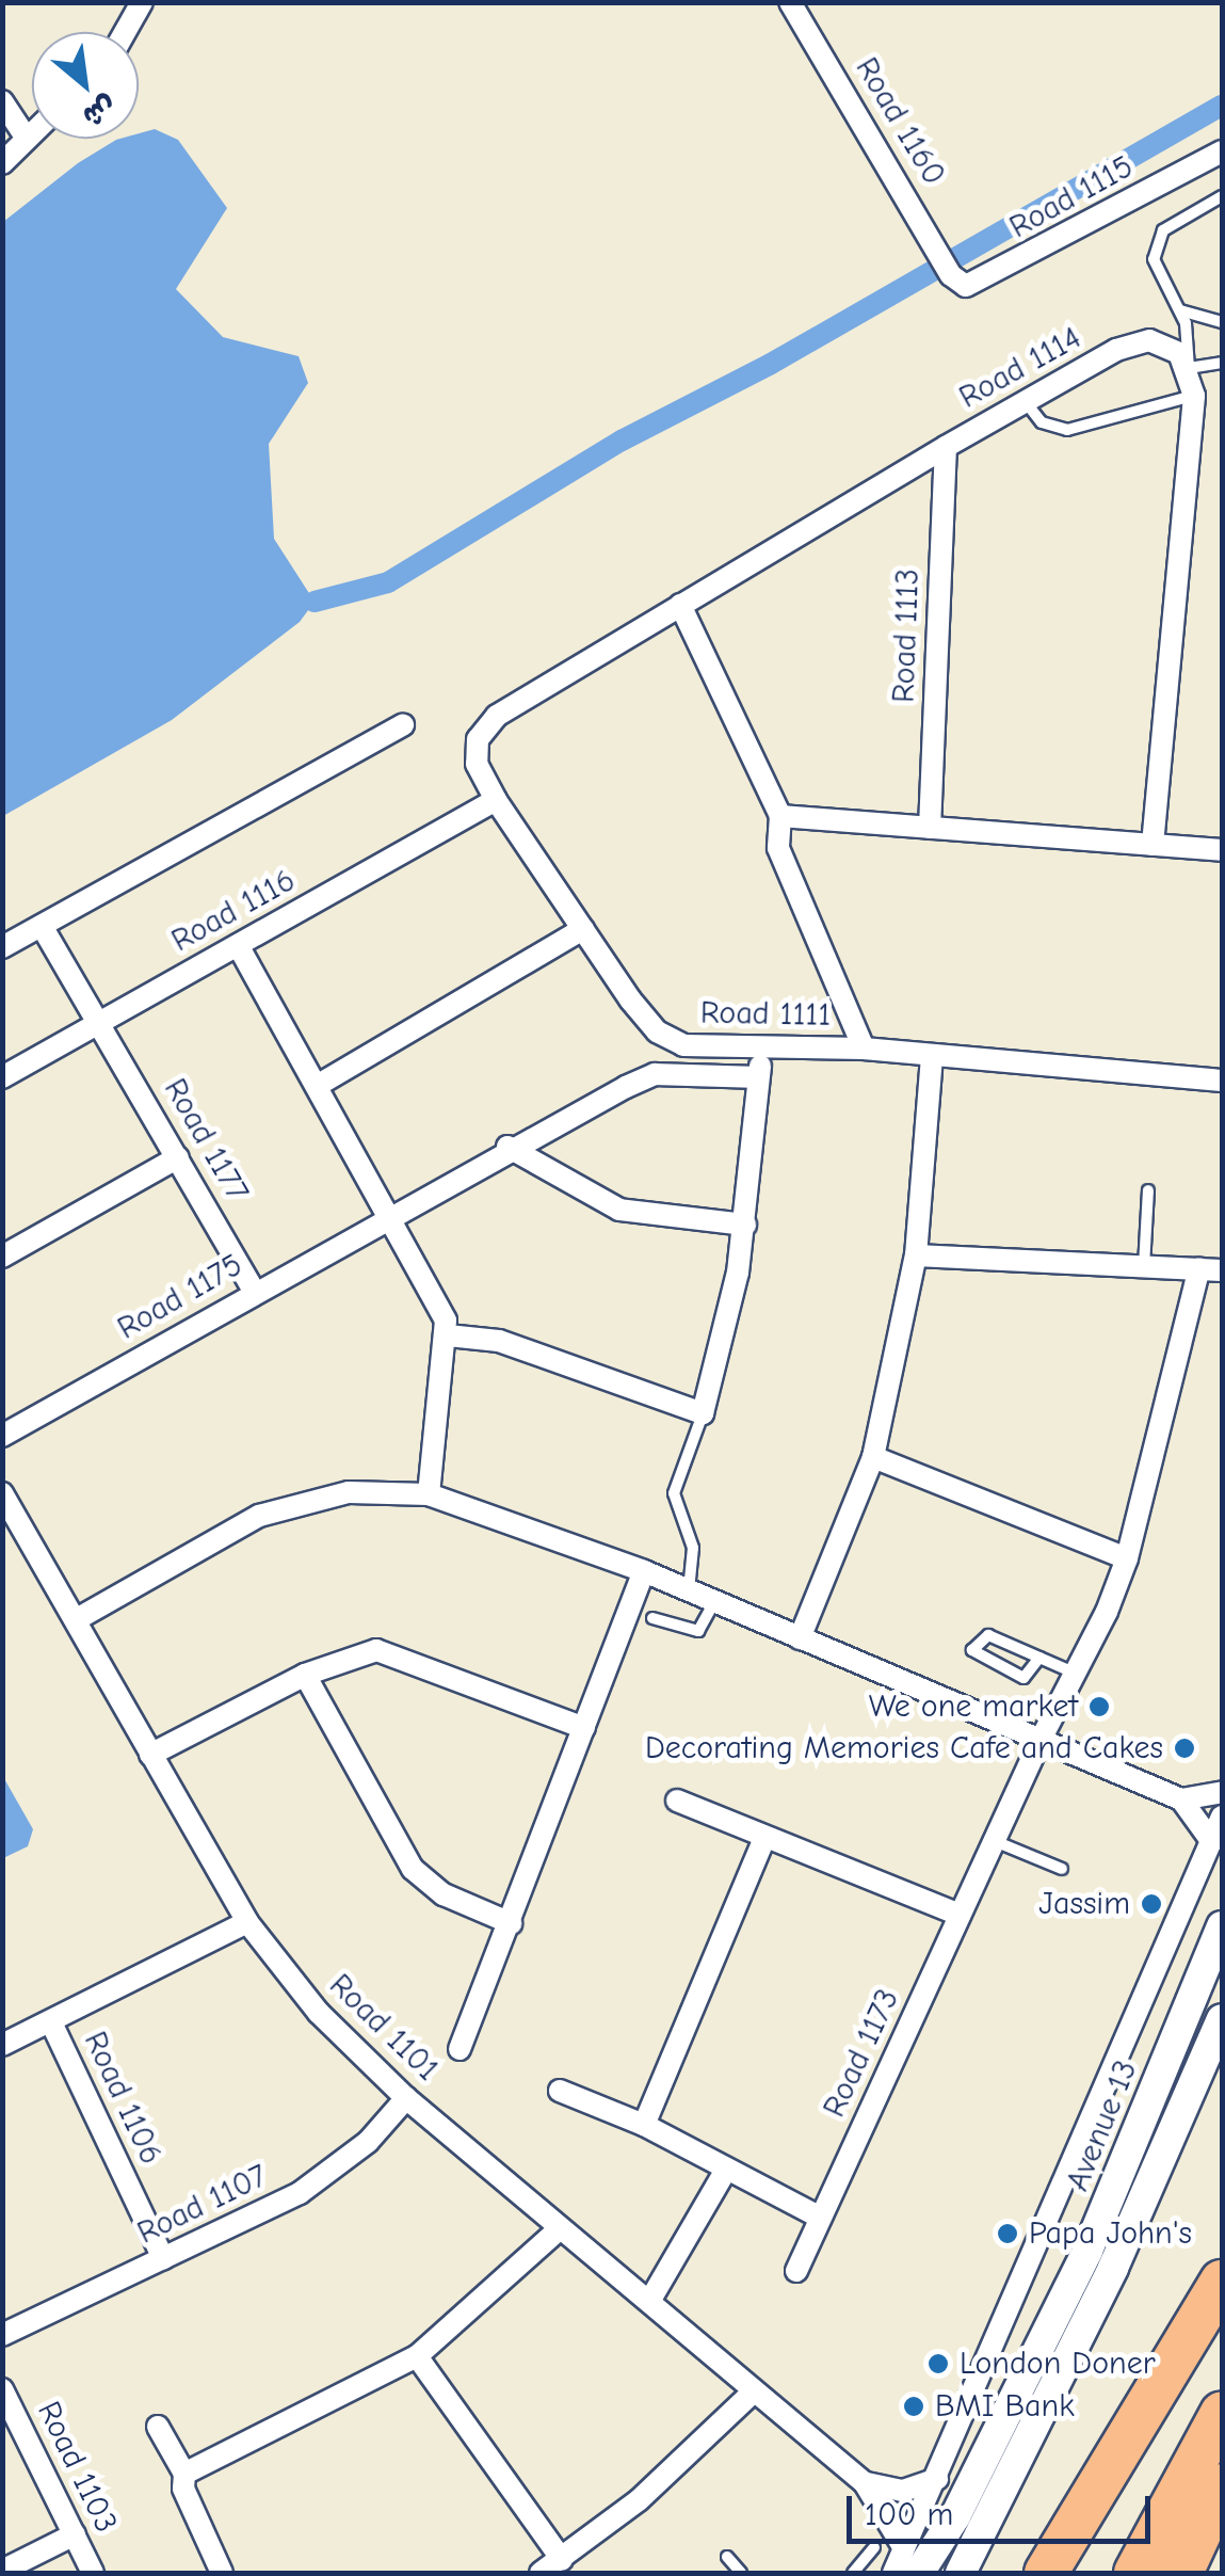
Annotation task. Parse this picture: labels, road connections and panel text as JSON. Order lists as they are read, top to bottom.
{
  "streets": {
    "street": [
      "Road 1160",
      "Road 1115",
      "Road 1114",
      "Road 1113",
      "Road 1116",
      "Road 1111",
      "Road 1177",
      "Road 1175",
      "Road 1101",
      "Road 1173",
      "Road 1106",
      "Avenue 13",
      "Road 1107",
      "Road 1103"
    ]
  },
  "crossings": [
    ["Road 1160", "Road 1115"],
    ["Road 1114", "Road 1113"],
    ["Road 1114", "Road 1111"],
    ["Road 1116", "Road 1111"],
    ["Road 1116", "Road 1177"],
    ["Road 1177", "Road 1175"],
    ["Road 1101", "Road 1106"],
    ["Road 1101", "Avenue 13"],
    ["Road 1101", "Road 1107"],
    ["Road 1106", "Road 1107"]
  ],
  "places": [
    "We one market",
    "Decorating Memories Cafe and Cakes",
    "Jassim",
    "Papa John's",
    "London Doner",
    "BMI Bank"
  ],
  "scale_bar": "100 m",
  "north": "bottom right"
}
